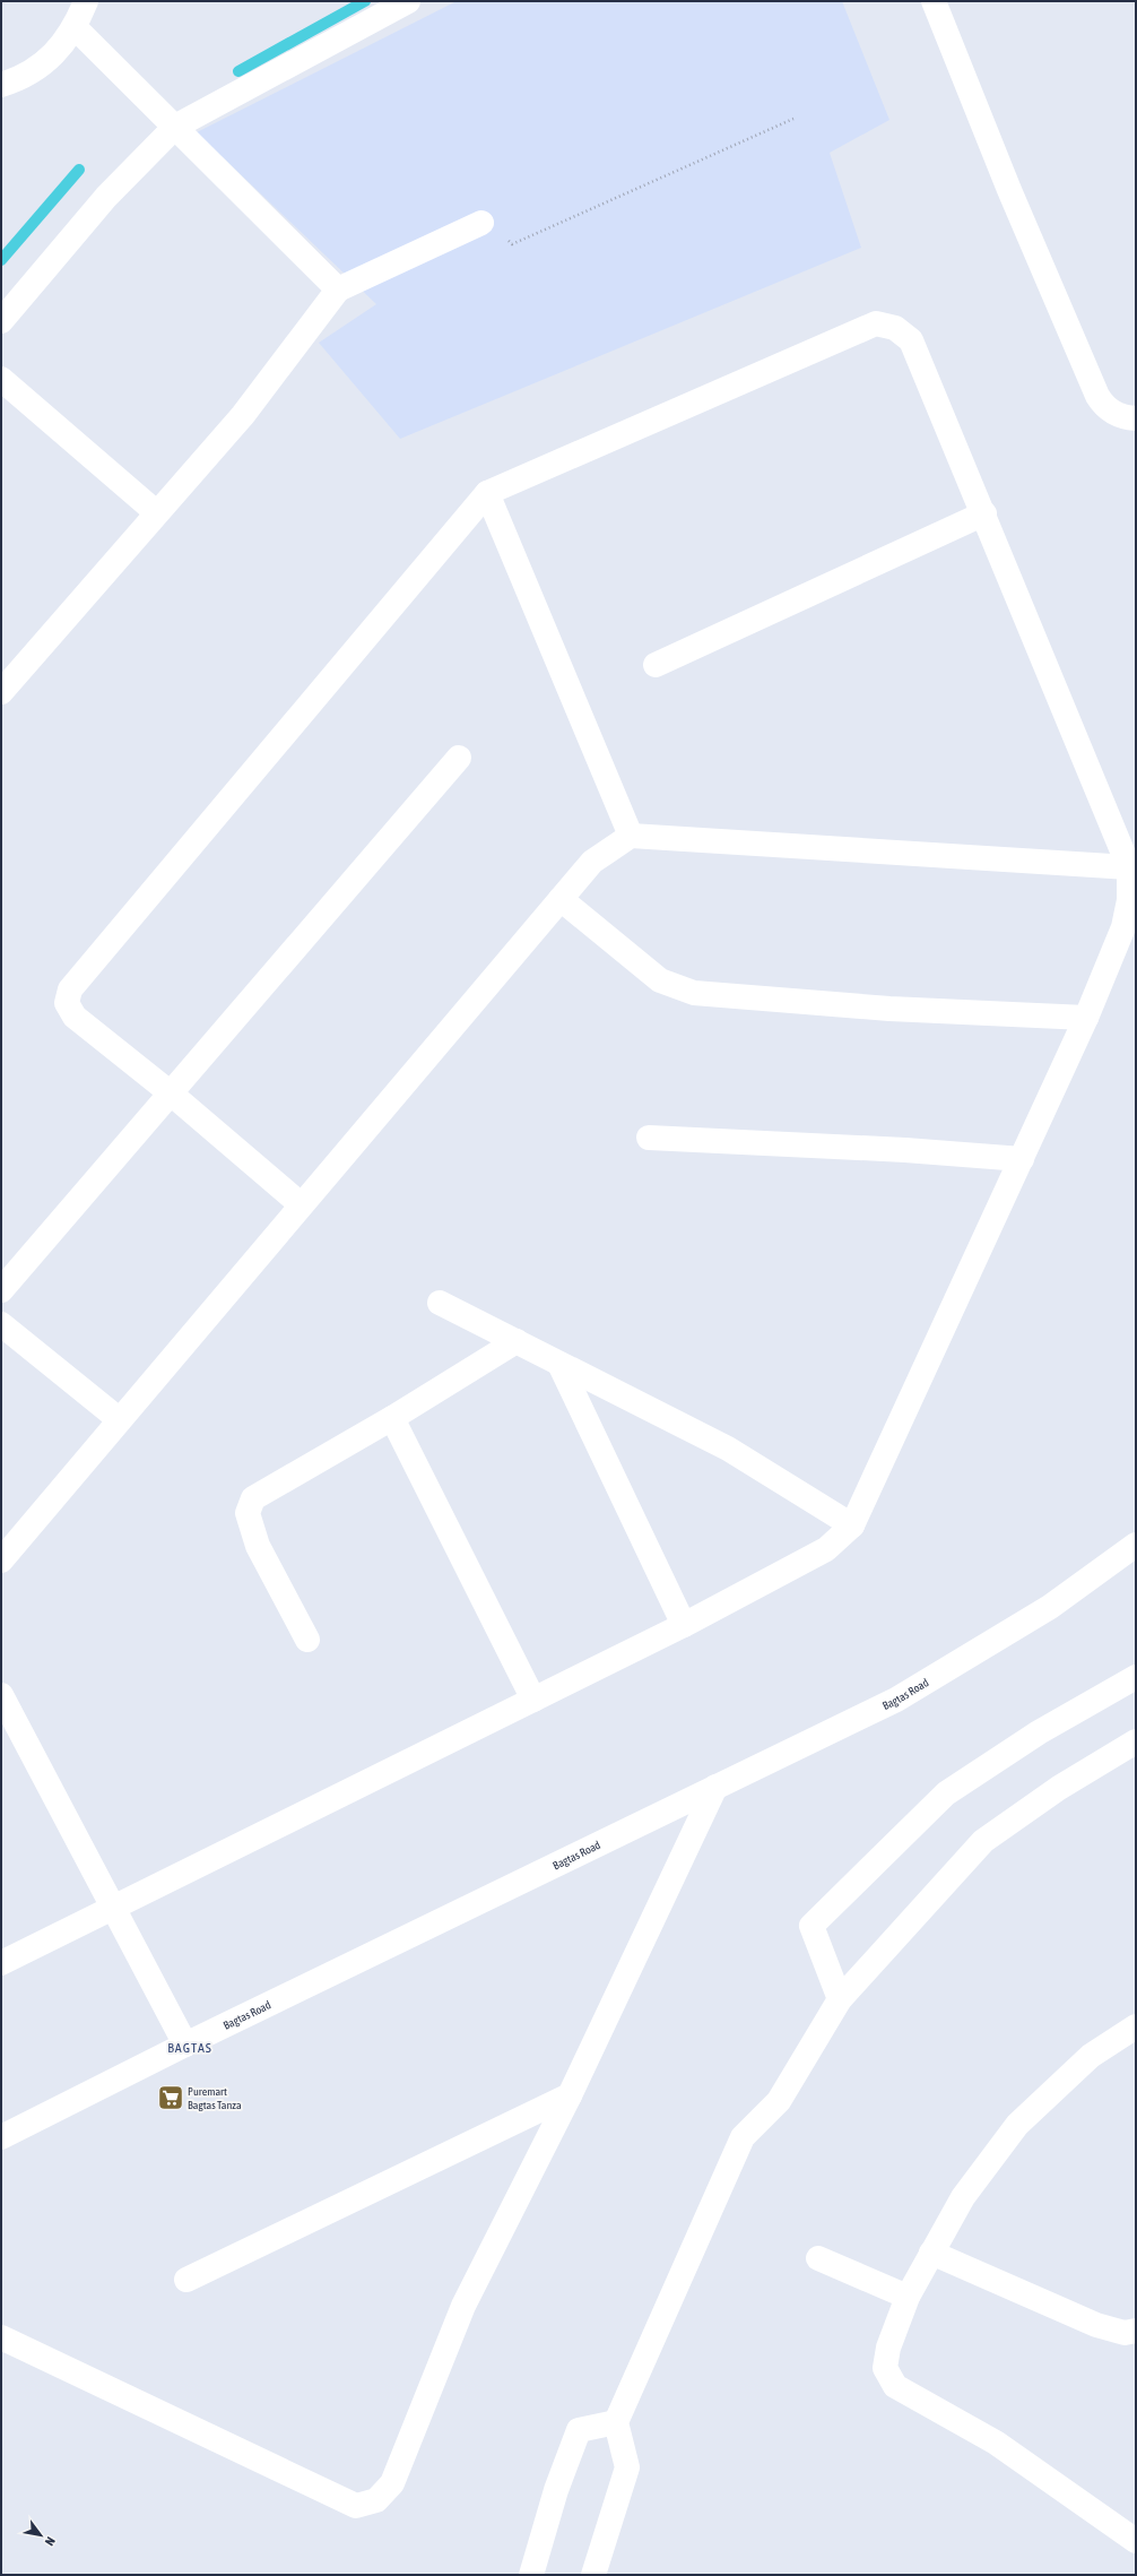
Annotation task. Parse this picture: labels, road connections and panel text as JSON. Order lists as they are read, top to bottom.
{
  "streets": {
    "street": ["Bagtas Road"]
  },
  "districts": ["BAGTAS"],
  "places": {
    "supermarket": ["Puremart Bagtas Tanza"]
  },
  "north": "bottom right"
}
